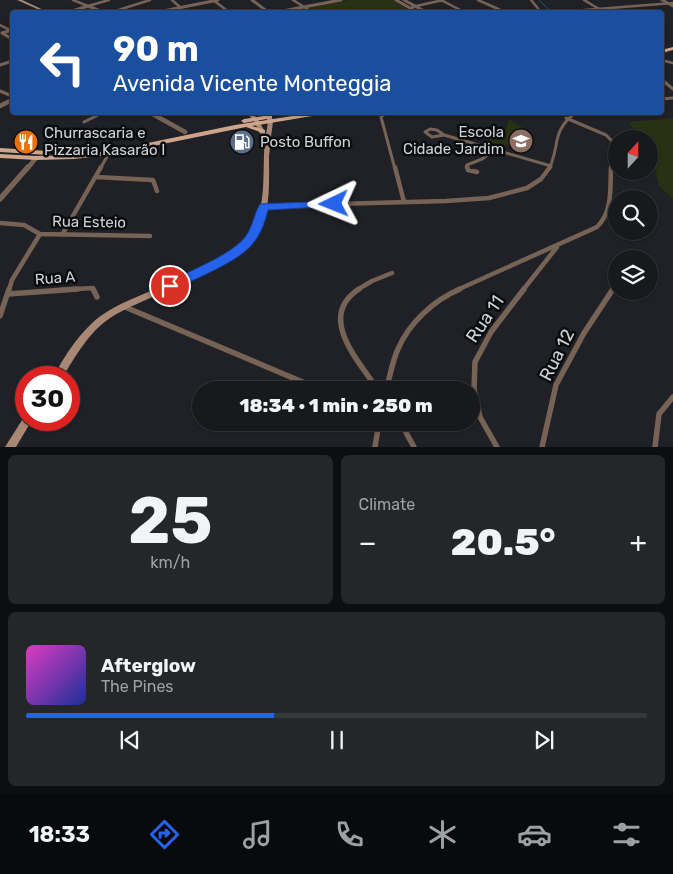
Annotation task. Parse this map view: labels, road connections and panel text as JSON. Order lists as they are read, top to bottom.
{
  "streets": {
    "street": [
      "Rua Esteio",
      "Rua A",
      "Rua 11",
      "Rua 12"
    ]
  },
  "places": {
    "school or university": ["Escola Cidade Jardim"],
    "restaurant": ["Churrascaria e Pizzaria Kasarão I"],
    "fuel station": ["Posto Buffon"]
  },
  "north": "top",
  "page": {
    "turn": ["90 m", "Avenida Vicente Monteggia"],
    "limit": "30",
    "trip": "18:34 · 1 min · 250 m",
    "tile": [
      ["25", "km/h"],
      "Climate"
    ],
    "heat": ["−", "20.5°", "+"],
    "song": ["Afterglow", "The Pines"],
    "tabs": "18:33"
  }
}
